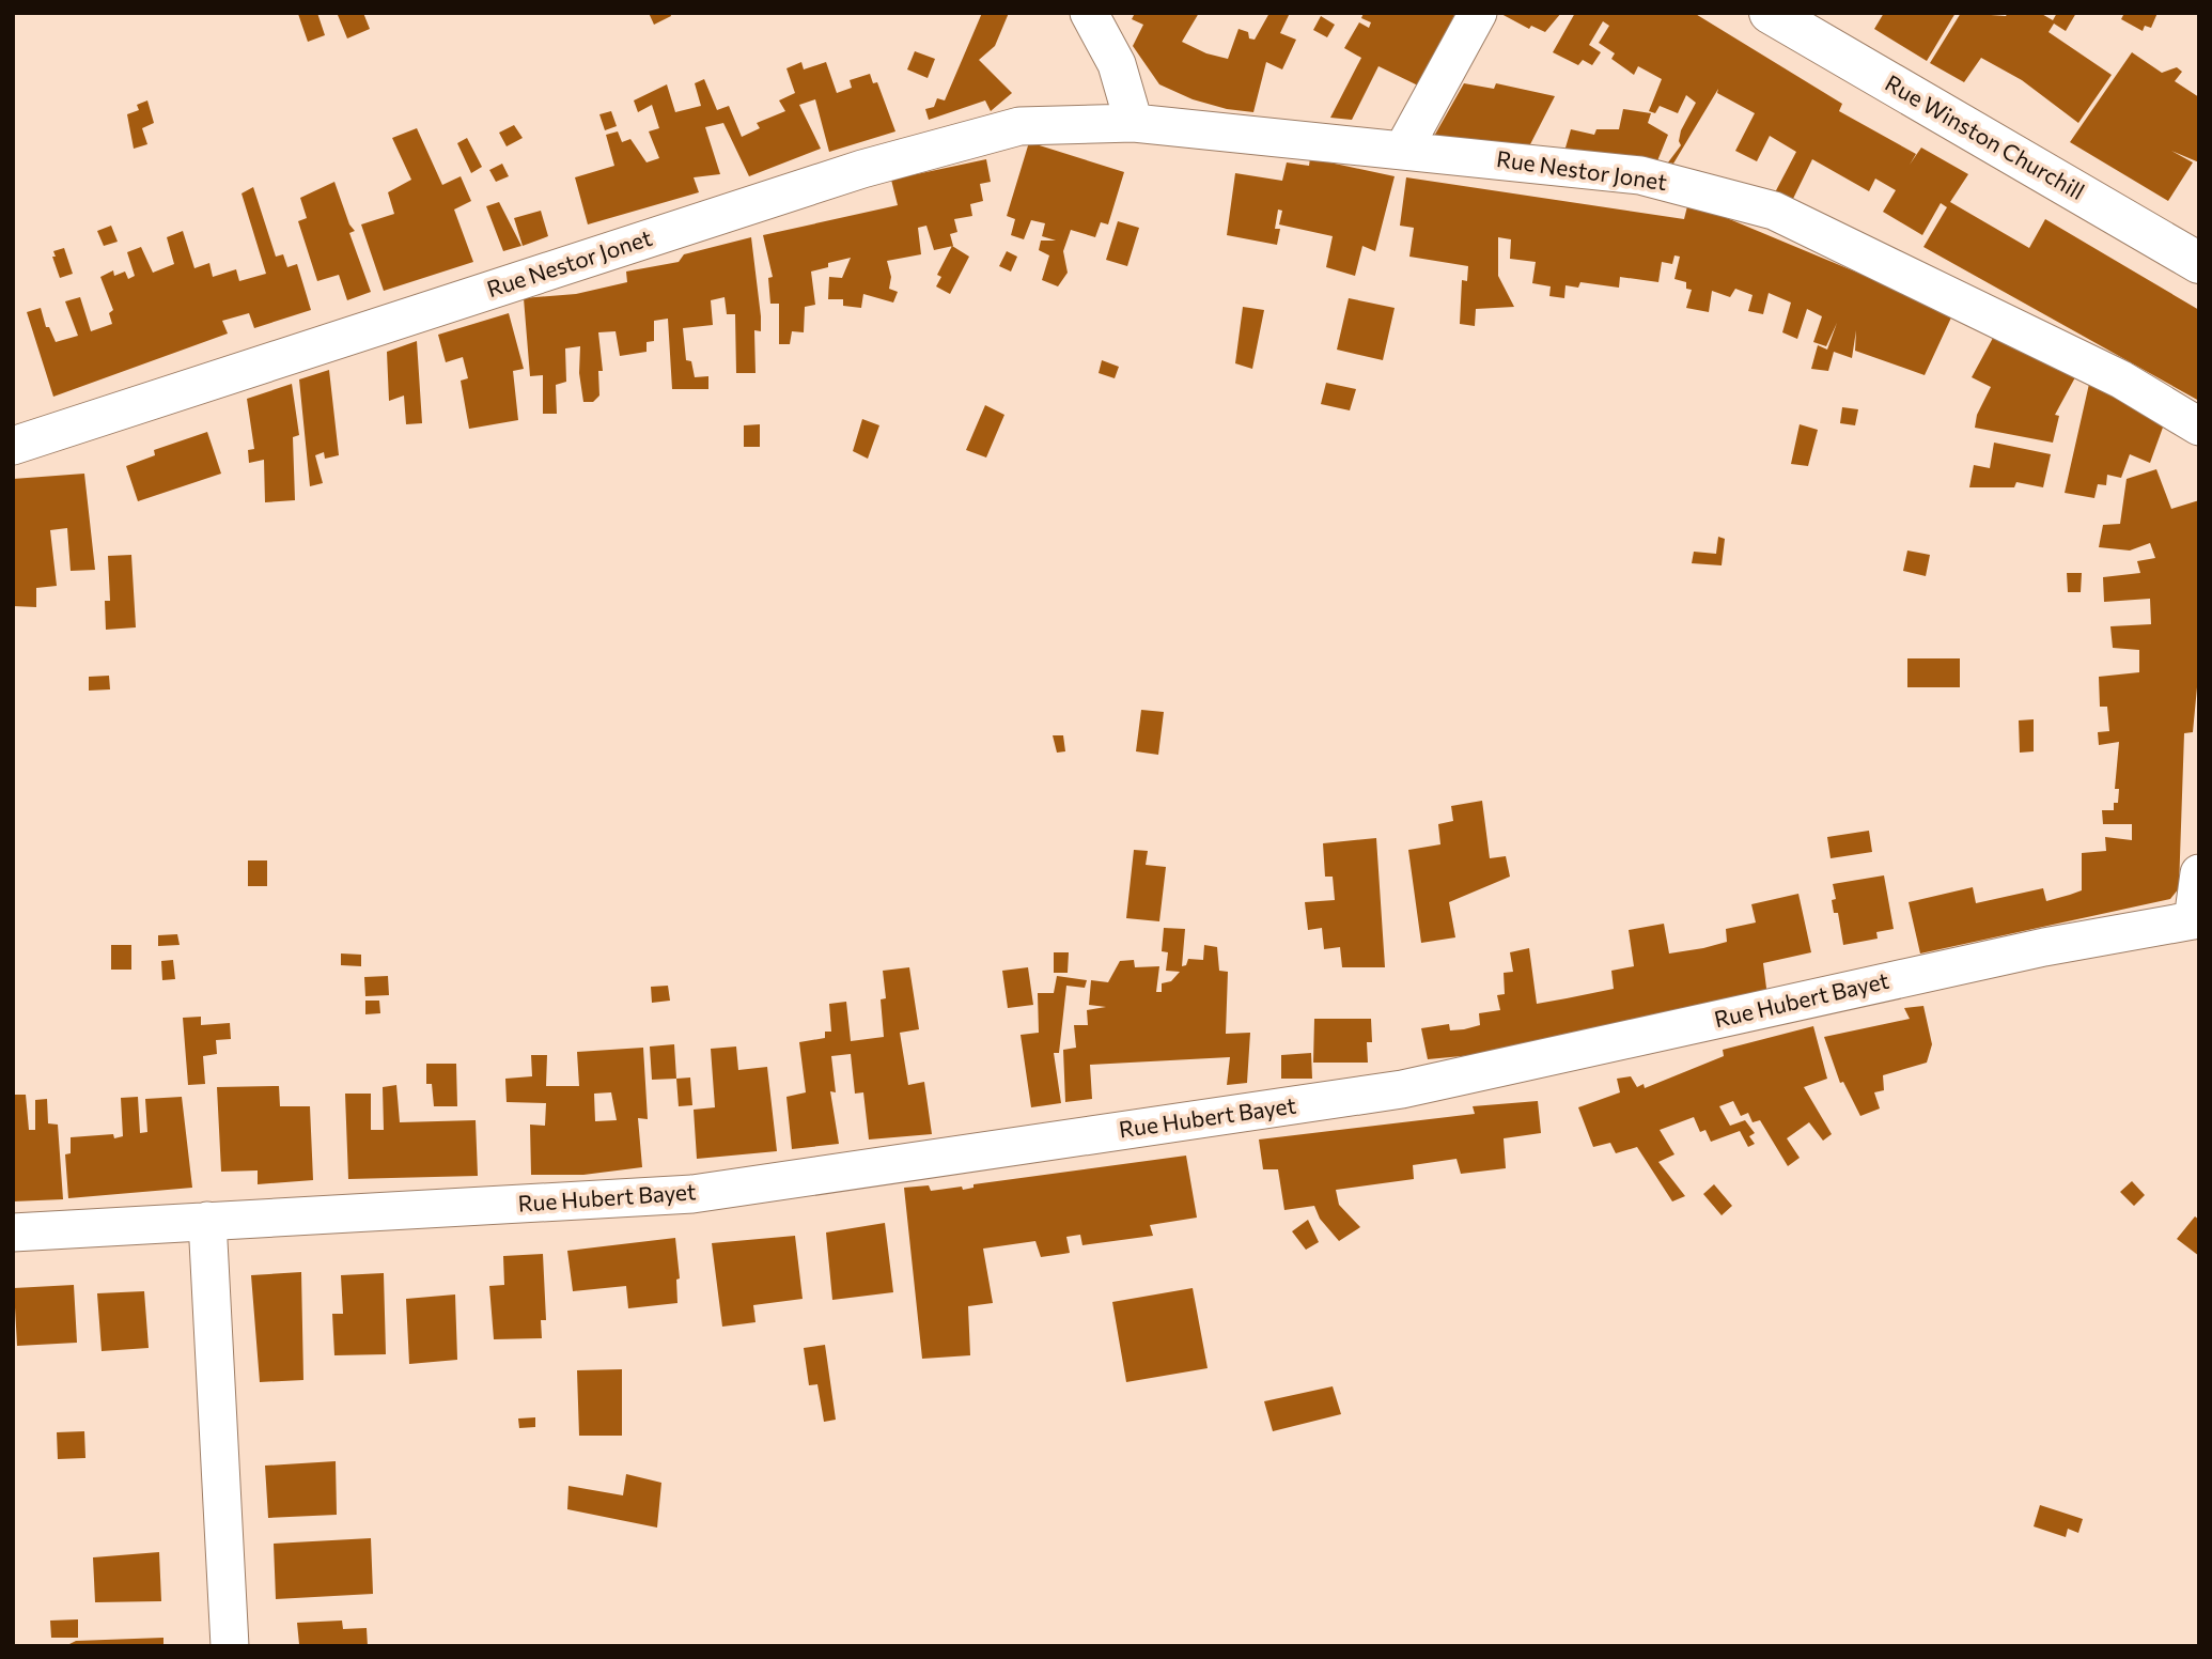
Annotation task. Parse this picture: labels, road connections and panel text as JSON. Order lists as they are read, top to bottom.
{
  "streets": {
    "main road": ["Rue Winston Churchill"],
    "street": ["Rue Nestor Jonet", "Rue Hubert Bayet"]
  }
}
